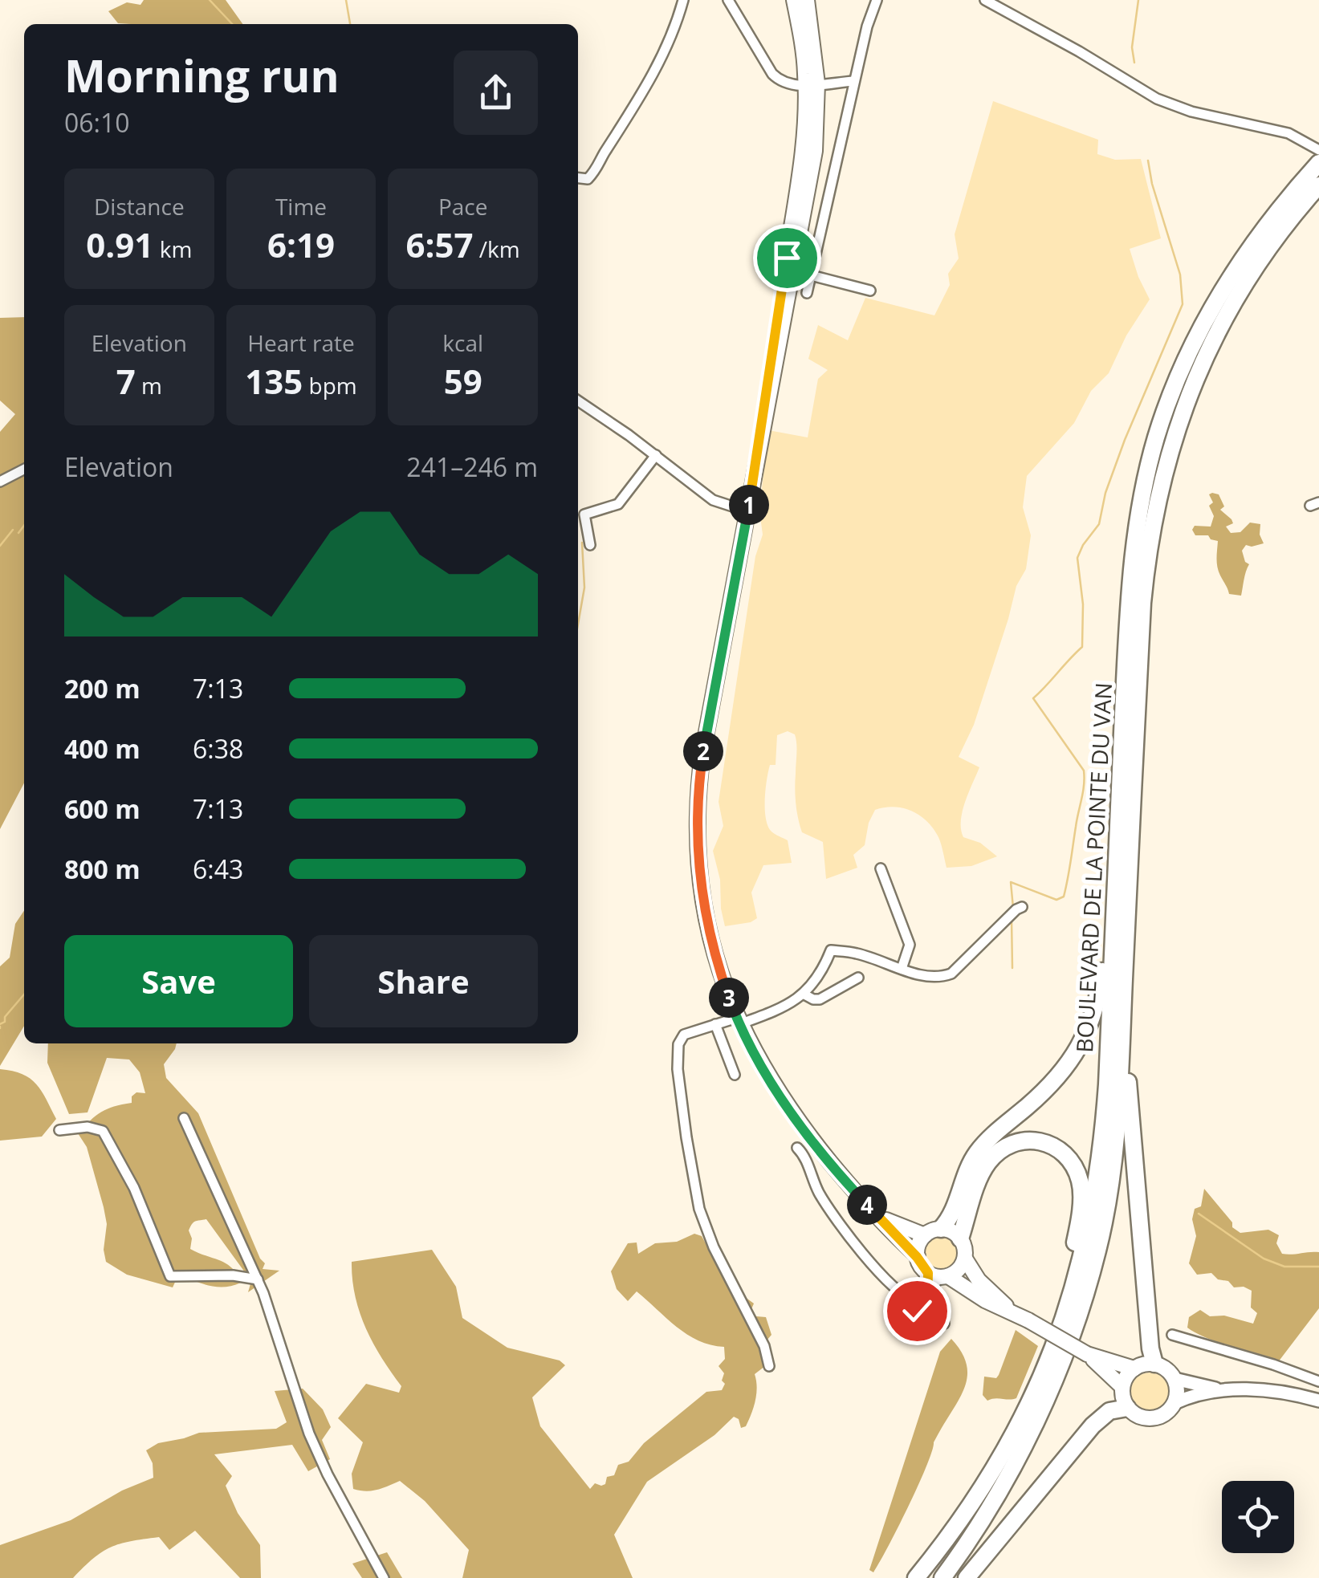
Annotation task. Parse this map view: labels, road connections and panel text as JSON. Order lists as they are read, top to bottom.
{
  "streets": {
    "highway": ["BOULEVARD DE LA POINTE DU VAN"]
  },
  "page": {
    "heading": ["Morning run", "06:10"],
    "stats": [
      ["Distance", "0.91 km"],
      ["Time", "6:19"],
      ["Pace", "6:57 /km"],
      ["Elevation", "7 m"],
      ["Heart rate", "135 bpm"],
      ["kcal", "59"]
    ],
    "chart": ["Elevation", "241–246 m"],
    "pins": [
      "1",
      "2",
      "3",
      "4"
    ],
    "list": [
      {
        "name": "200 m",
        "note": "7:13"
      },
      {
        "name": "400 m",
        "note": "6:38"
      },
      {
        "name": "600 m",
        "note": "7:13"
      },
      {
        "name": "800 m",
        "note": "6:43"
      }
    ],
    "buttons": ["Save", "Share"]
  }
}
